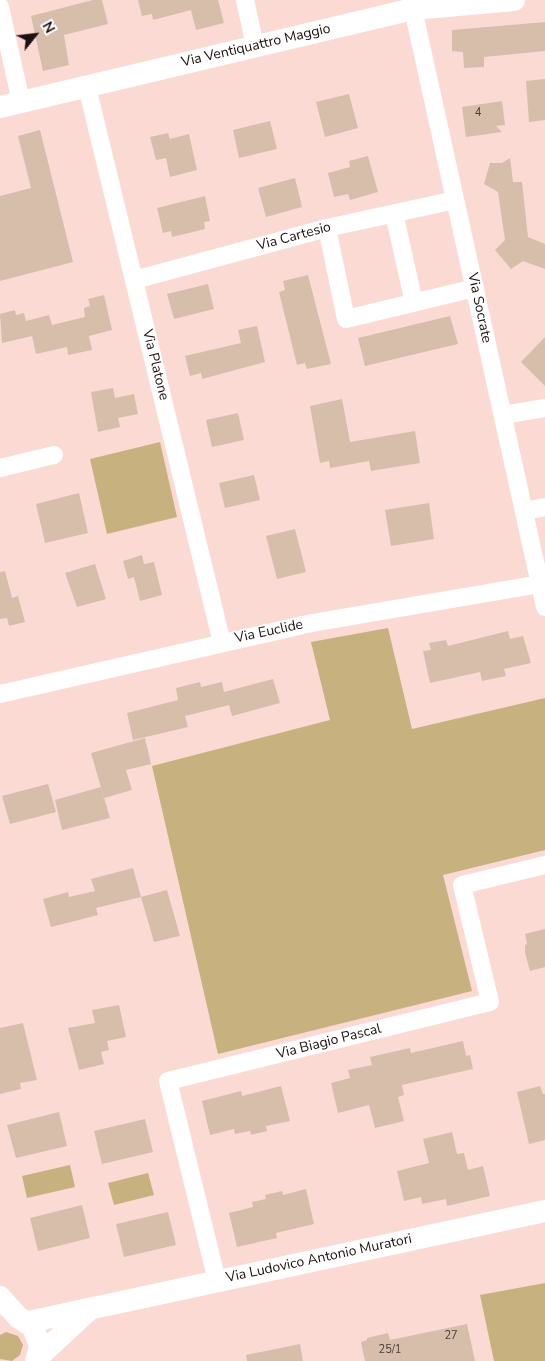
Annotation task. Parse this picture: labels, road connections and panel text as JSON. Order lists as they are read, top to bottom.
{
  "streets": {
    "street": [
      "Via Ventiquattro Maggio",
      "Via Cartesio",
      "Via Socrate",
      "Via Platone",
      "Via Euclide",
      "Via Biagio Pascal",
      "Via Ludovico Antonio Muratori"
    ]
  },
  "crossings": [
    ["Via Ventiquattro Maggio", "Via Socrate"],
    ["Via Ventiquattro Maggio", "Via Platone"],
    ["Via Cartesio", "Via Socrate"],
    ["Via Cartesio", "Via Platone"],
    ["Via Socrate", "Via Euclide"],
    ["Via Platone", "Via Euclide"],
    ["Via Biagio Pascal", "Via Ludovico Antonio Muratori"]
  ],
  "house_numbers": ["4", "27", "25/1"],
  "north": "top right"
}
